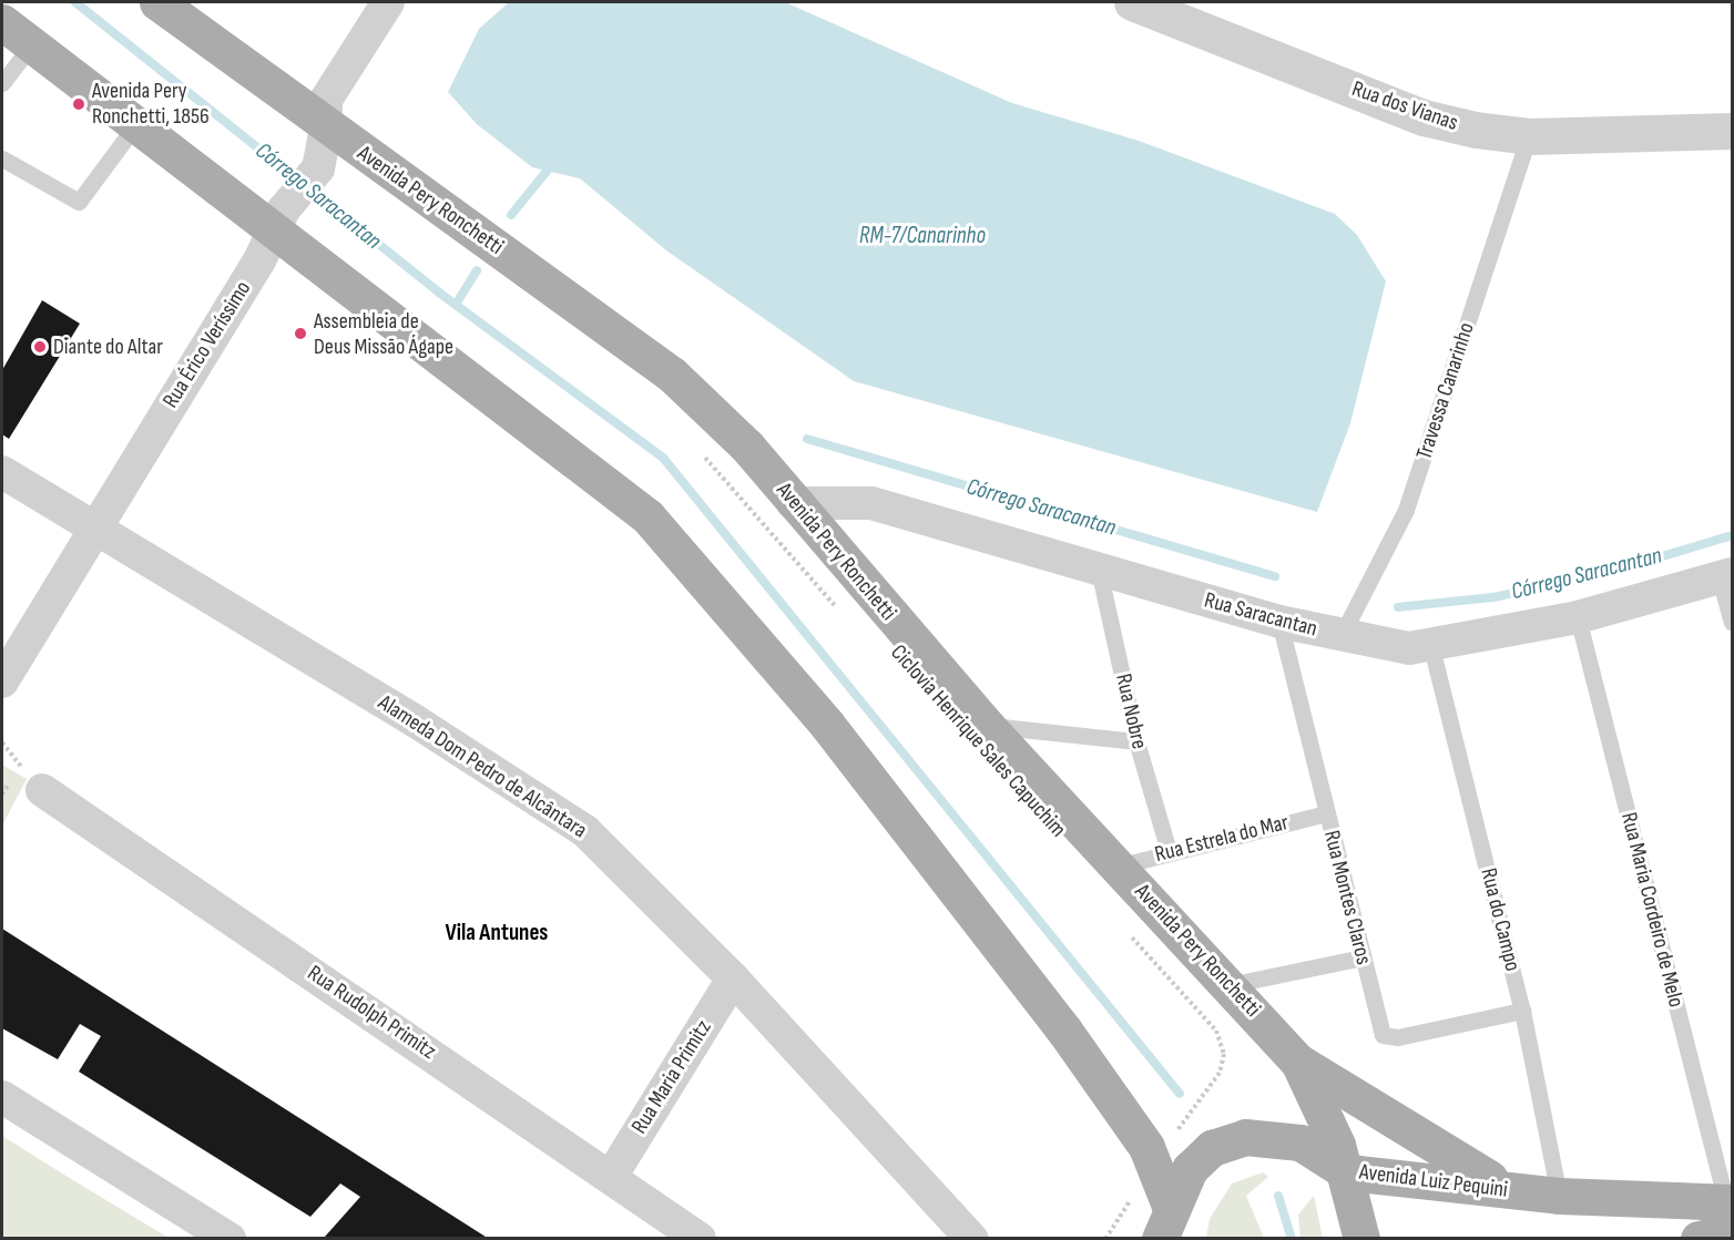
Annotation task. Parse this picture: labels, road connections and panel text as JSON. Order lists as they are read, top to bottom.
{
  "streets": {
    "main road": ["Avenida Pery Ronchetti", "Avenida Luiz Pequini"],
    "street": [
      "Rua dos Vianas",
      "Rua Érico Veríssimo",
      "Rua Saracantan",
      "Alameda Dom Pedro de Alcântara",
      "Rua Rudolph Primitz",
      "Rua Maria Primitz"
    ],
    "lane": [
      "Travessa Canarinho",
      "Rua Nobre",
      "Rua Estrela do Mar",
      "Rua Montes Claros",
      "Rua Maria Cordeiro de Melo",
      "Rua do Campo"
    ]
  },
  "crossings": [
    ["Rua dos Vianas", "Travessa Canarinho"],
    ["Avenida Pery Ronchetti", "Rua Érico Veríssimo"],
    ["Avenida Pery Ronchetti", "Rua Saracantan"],
    ["Avenida Pery Ronchetti", "Rua Estrela do Mar"],
    ["Avenida Pery Ronchetti", "Avenida Luiz Pequini"],
    ["Rua Érico Veríssimo", "Alameda Dom Pedro de Alcântara"],
    ["Travessa Canarinho", "Rua Saracantan"],
    ["Rua Saracantan", "Rua Nobre"],
    ["Rua Saracantan", "Rua Montes Claros"],
    ["Rua Saracantan", "Rua Maria Cordeiro de Melo"],
    ["Rua Saracantan", "Rua do Campo"],
    ["Rua Nobre", "Rua Estrela do Mar"],
    ["Alameda Dom Pedro de Alcântara", "Rua Maria Primitz"],
    ["Rua Estrela do Mar", "Rua Montes Claros"],
    ["Rua Montes Claros", "Rua do Campo"],
    ["Rua Maria Cordeiro de Melo", "Avenida Luiz Pequini"],
    ["Rua do Campo", "Avenida Luiz Pequini"],
    ["Rua Rudolph Primitz", "Rua Maria Primitz"]
  ],
  "districts": ["Vila Antunes"],
  "water": ["Córrego Saracantan", "RM-7/Canarinho"],
  "places": ["Avenida Pery Ronchetti, 1856", "Assembleia de Deus Missão Ágape", "Diante do Altar"]
}
